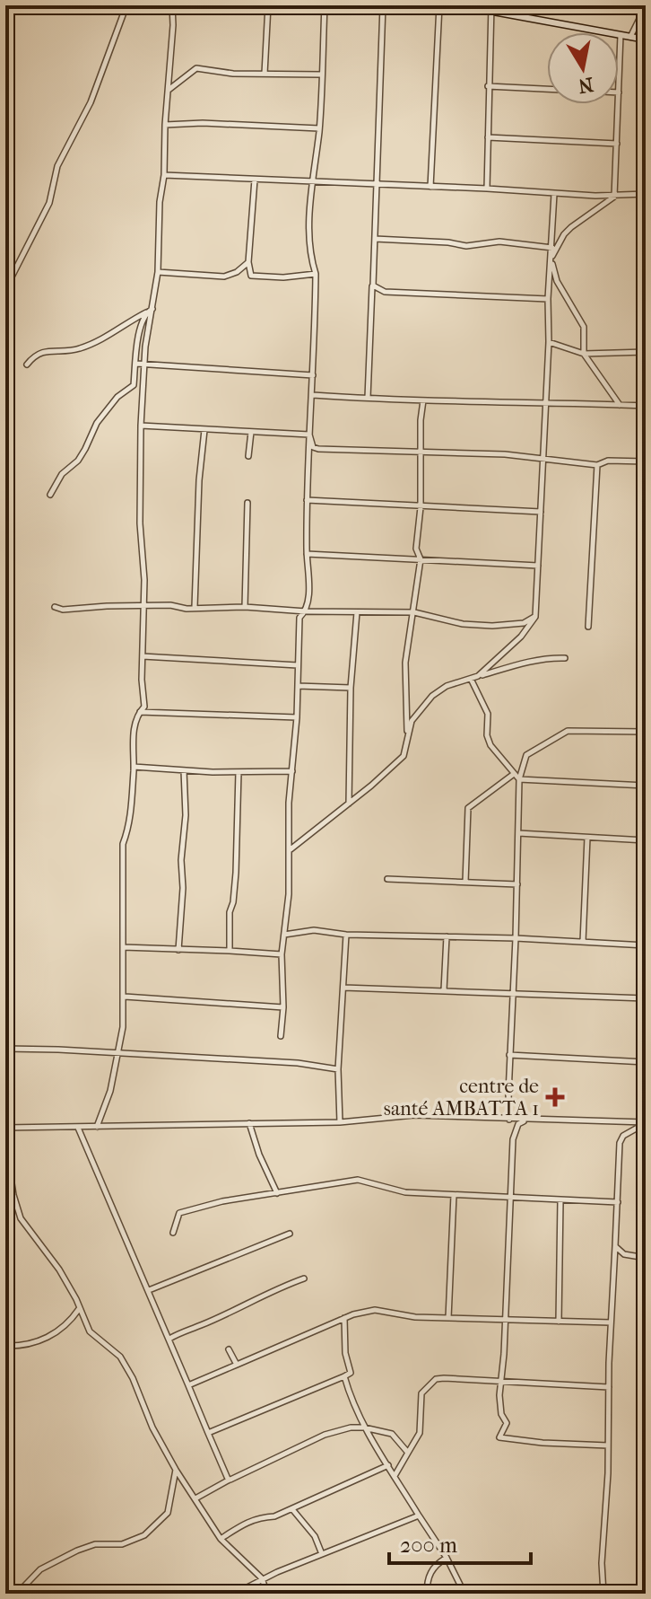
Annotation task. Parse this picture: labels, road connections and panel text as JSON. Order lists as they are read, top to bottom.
{
  "places": {
    "health": ["centre de santé AMBATTA 1"]
  },
  "scale_bar": "200 m",
  "north": "bottom"
}
